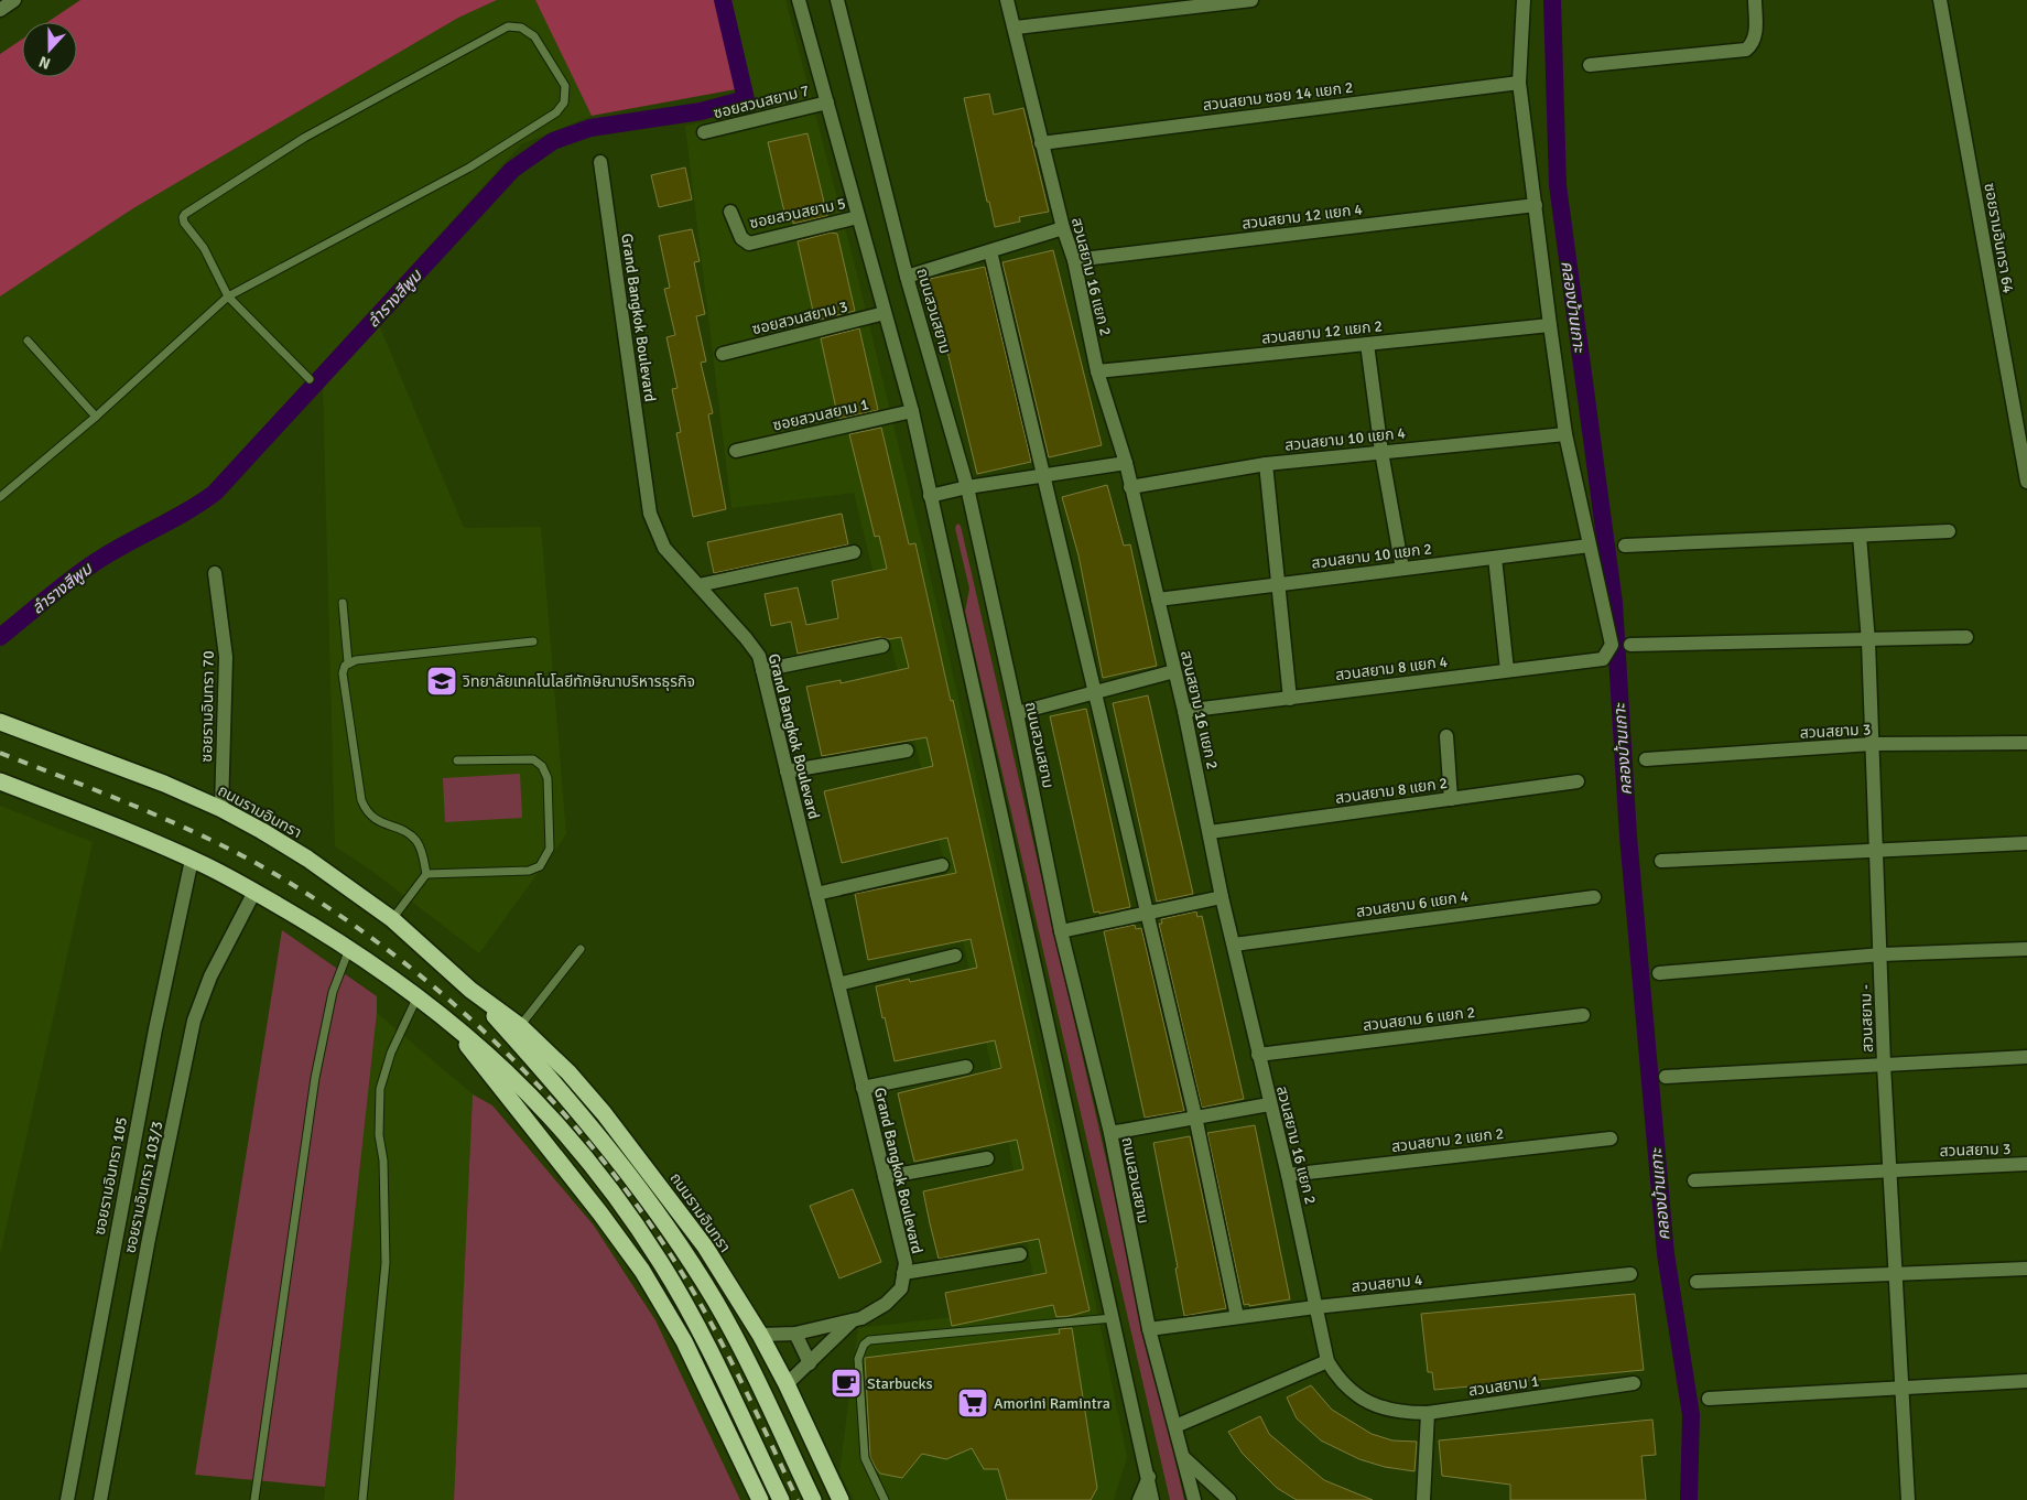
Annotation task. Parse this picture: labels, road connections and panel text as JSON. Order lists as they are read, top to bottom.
{
  "streets": {
    "highway": ["ถนนรามอินทรา"],
    "street": [
      "สวนสยาม ซอย 14 แยก 2",
      "ซอยสวนสยาม 7",
      "ซอยสวนสยาม 5",
      "สวนสยาม 12 แยก 4",
      "ซอยรามอินทรา 64",
      "สวนสยาม 16 แยก 2",
      "ถนนสวนสยาม",
      "Grand Bangkok Boulevard",
      "ซอยสวนสยาม 3",
      "สวนสยาม 12 แยก 2",
      "ซอยสวนสยาม 1",
      "สวนสยาม 10 แยก 4",
      "สวนสยาม 10 แยก 2",
      "สวนสยาม 8 แยก 4",
      "ซอยรามอินทรา 70",
      "สวนสยาม 3",
      "สวนสยาม 8 แยก 2",
      "สวนสยาม 6 แยก 4",
      "สวนสยาม 6 แยก 2",
      "สวนสยาม -",
      "สวนสยาม 2 แยก 2",
      "ซอยรามอินทรา 105",
      "ซอยรามอินทรา 103/3",
      "สวนสยาม 4",
      "สวนสยาม 1"
    ]
  },
  "crossings": [
    ["สวนสยาม ซอย 14 แยก 2", "สวนสยาม 16 แยก 2"],
    ["สวนสยาม 12 แยก 4", "สวนสยาม 16 แยก 2"],
    ["สวนสยาม 16 แยก 2", "สวนสยาม 12 แยก 2"],
    ["สวนสยาม 16 แยก 2", "สวนสยาม 10 แยก 4"],
    ["สวนสยาม 16 แยก 2", "สวนสยาม 10 แยก 2"],
    ["สวนสยาม 16 แยก 2", "สวนสยาม 8 แยก 4"],
    ["สวนสยาม 16 แยก 2", "สวนสยาม 8 แยก 2"],
    ["สวนสยาม 16 แยก 2", "สวนสยาม 6 แยก 4"],
    ["สวนสยาม 16 แยก 2", "สวนสยาม 6 แยก 2"],
    ["สวนสยาม 16 แยก 2", "สวนสยาม 2 แยก 2"],
    ["สวนสยาม 16 แยก 2", "สวนสยาม 4"],
    ["สวนสยาม 16 แยก 2", "สวนสยาม 1"],
    ["ถนนสวนสยาม", "สวนสยาม 4"],
    ["Grand Bangkok Boulevard", "ถนนรามอินทรา"],
    ["สวนสยาม 10 แยก 2", "สวนสยาม 8 แยก 4"],
    ["ซอยรามอินทรา 70", "ถนนรามอินทรา"],
    ["สวนสยาม 3", "สวนสยาม -"]
  ],
  "water": ["ลำรางสีพูม", "คลองบ้านเกาะ"],
  "places": {
    "school or university": ["วิทยาลัยเทคโนโลยีทักษิณาบริหารธุรกิจ"],
    "cafe": ["Starbucks"],
    "supermarket": ["Amorini Ramintra"]
  },
  "north": "bottom"
}
